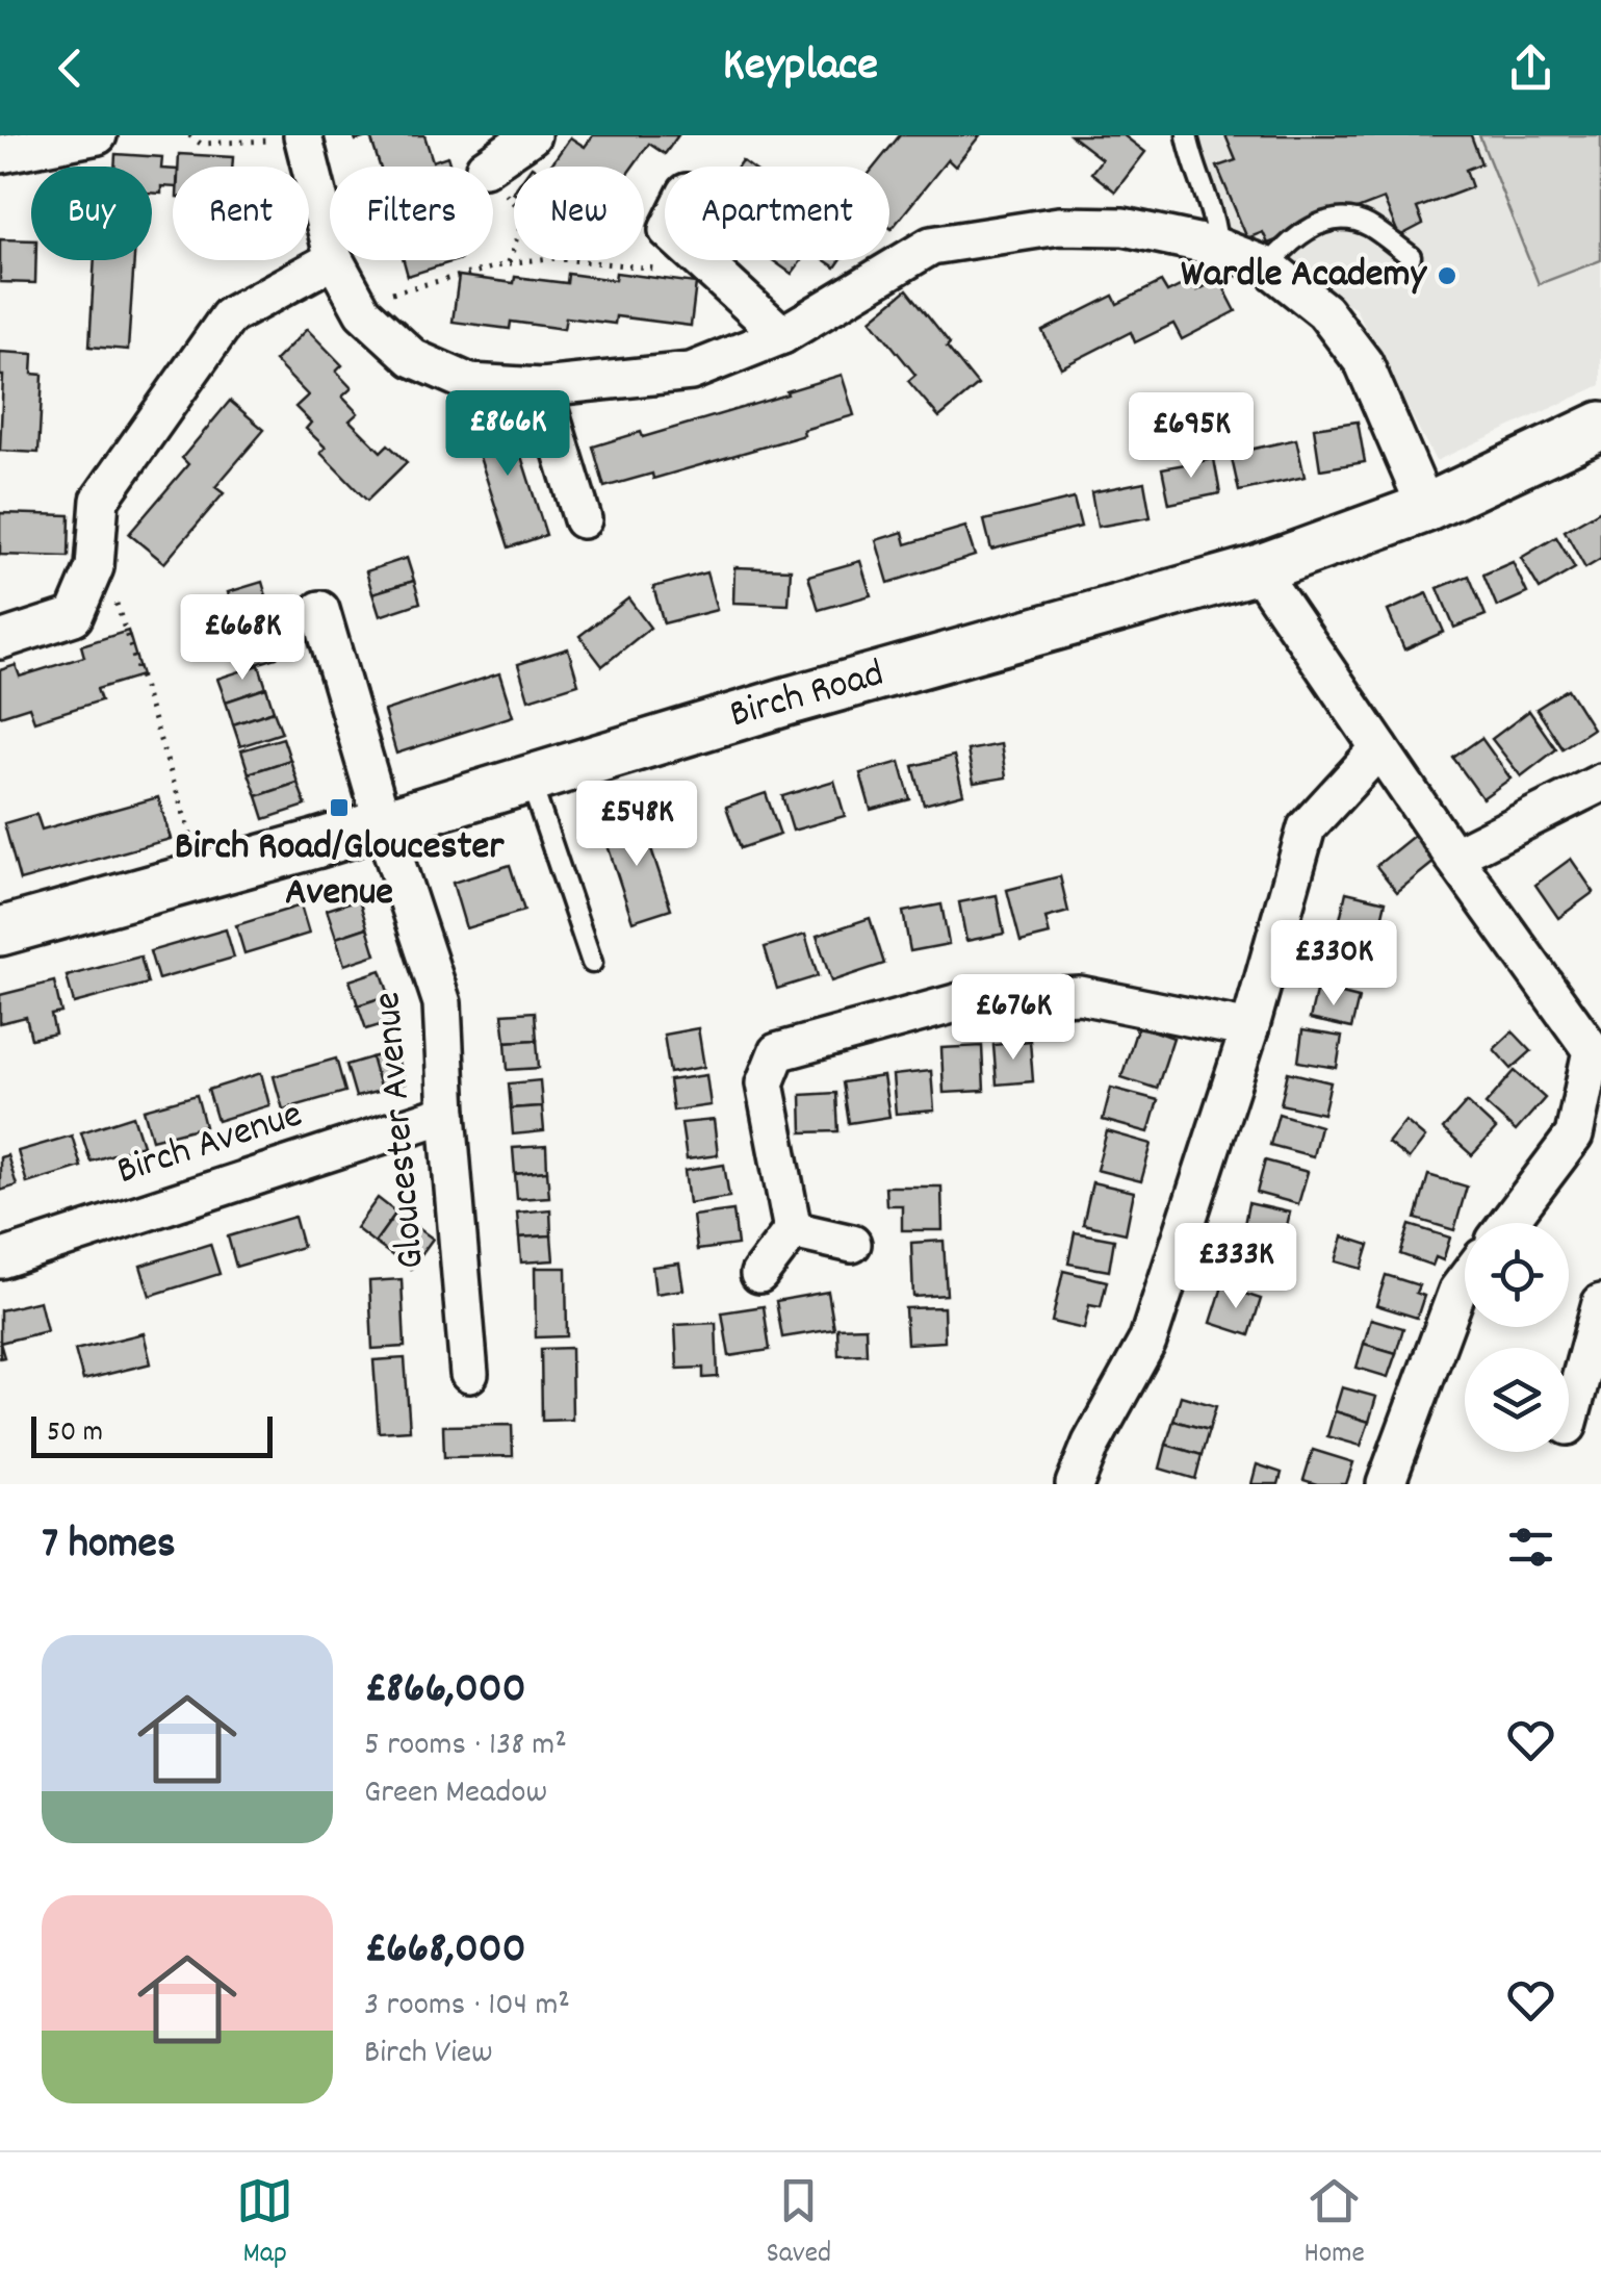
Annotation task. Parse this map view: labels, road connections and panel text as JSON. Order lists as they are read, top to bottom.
{
  "streets": {
    "street": ["Birch Road", "Gloucester Avenue", "Birch Avenue"]
  },
  "crossings": [
    ["Birch Road", "Gloucester Avenue"],
    ["Gloucester Avenue", "Birch Avenue"]
  ],
  "places": {
    "other": ["Wardle Academy"],
    "transit": ["Birch Road/Gloucester Avenue"]
  },
  "scale_bar": "50 m",
  "page": {
    "header": "Keyplace",
    "chip": [
      "Buy",
      "Rent",
      "Filters",
      "New",
      "Apartment"
    ],
    "price": [
      "£866K",
      "£695K",
      "£668K",
      "£548K",
      "£330K",
      "£676K",
      "£333K"
    ],
    "scale": "50 m",
    "heading": "7 homes",
    "list": [
      {
        "name": "£866,000",
        "note": "5 rooms · 138 m² · Green Meadow"
      },
      {
        "name": "£668,000",
        "note": "3 rooms · 104 m² · Birch View"
      }
    ],
    "tabs": ["Map", "Saved", "Home"]
  }
}
